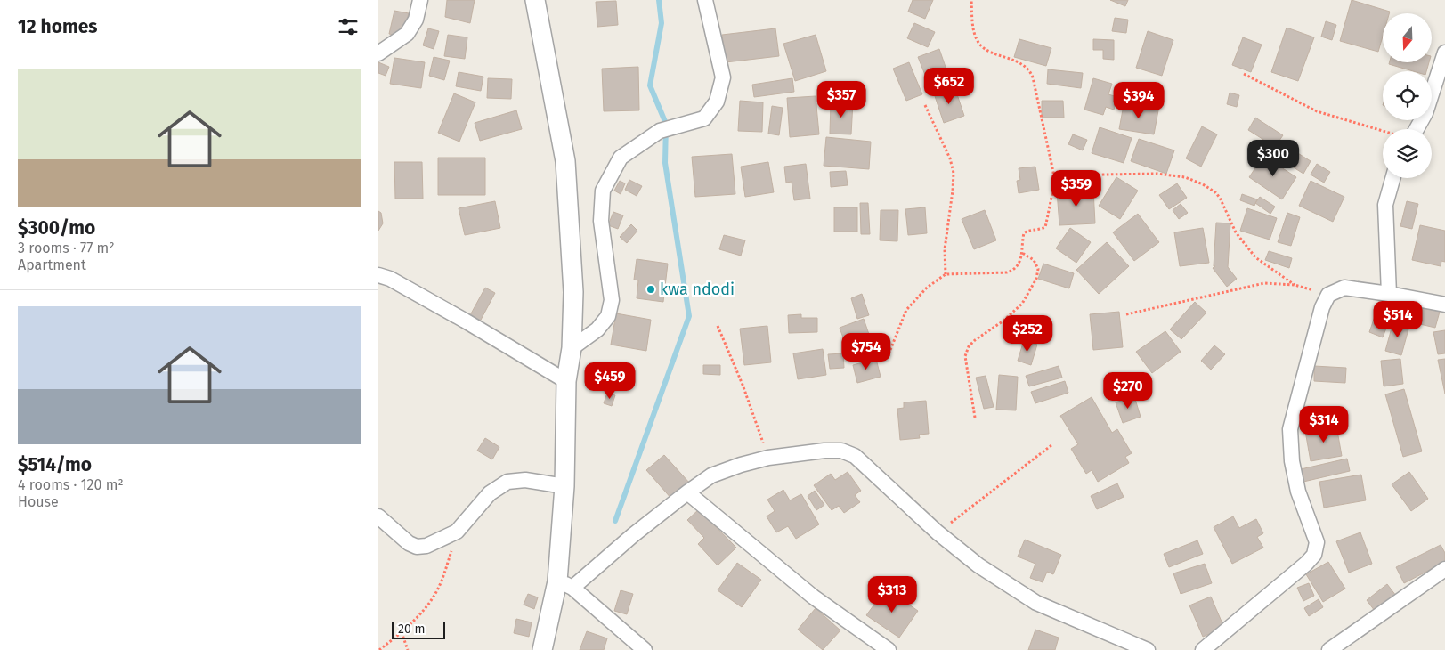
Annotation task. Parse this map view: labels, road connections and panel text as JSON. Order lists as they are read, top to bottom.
{
  "places": ["kwa ndodi"],
  "scale_bar": "20 m",
  "north": "bottom",
  "page": {
    "heading": "12 homes",
    "list": [
      {
        "name": "$300/mo",
        "note": "3 rooms · 77 m² · Apartment"
      },
      {
        "name": "$514/mo",
        "note": "4 rooms · 120 m² · House"
      }
    ],
    "price": [
      "$652",
      "$357",
      "$394",
      "$300",
      "$359",
      "$514",
      "$252",
      "$754",
      "$459",
      "$270",
      "$314",
      "$313"
    ],
    "scale": "20 m"
  }
}
